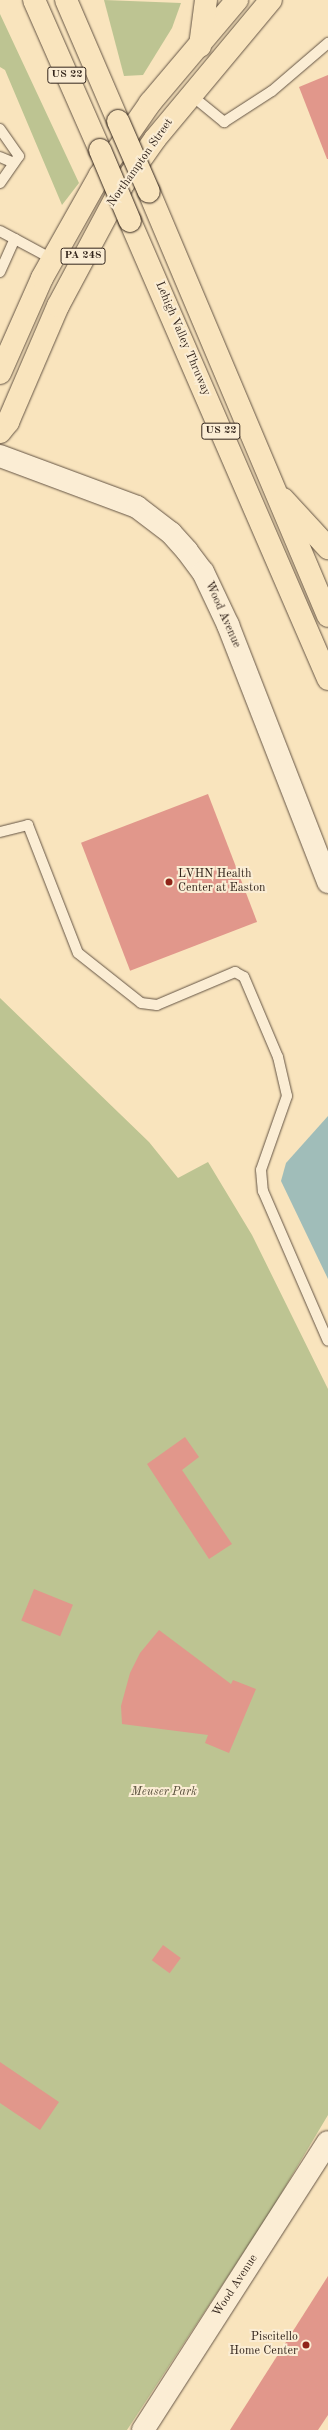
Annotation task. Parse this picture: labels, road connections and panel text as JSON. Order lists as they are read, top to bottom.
{
  "streets": {
    "main road": [
      "US 22",
      "Northampton Street",
      "PA 248",
      "Lehigh Valley Thruway",
      "Wood Avenue"
    ]
  },
  "parks": ["Meuser Park"],
  "places": ["LVHN Health Center at Easton", "Piscitello Home Center"]
}
